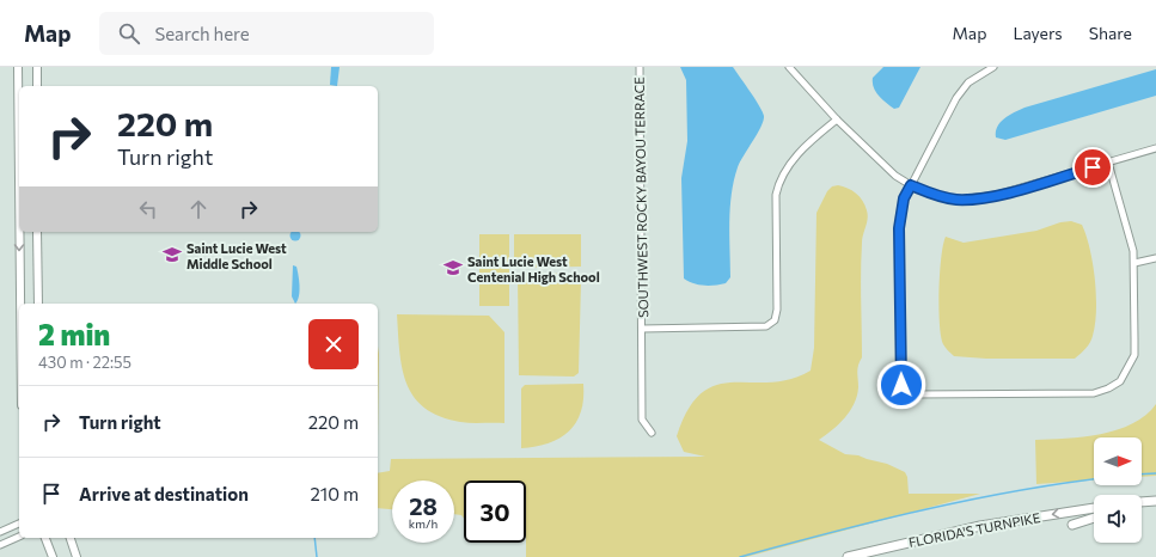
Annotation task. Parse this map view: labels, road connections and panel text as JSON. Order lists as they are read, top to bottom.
{
  "streets": {
    "highway": ["FLORIDA'S TURNPIKE"],
    "street": ["SOUTHWEST ROCKY BAYOU TERRACE"]
  },
  "one_way": ["FLORIDA'S TURNPIKE"],
  "places": {
    "school or university": ["Saint Lucie West Middle School", "Saint Lucie West Centenial High School"]
  },
  "north": "right",
  "page": {
    "header": "Map",
    "search": "Search here",
    "nav": ["Map", "Layers", "Share"],
    "turn": ["220 m", "Turn right"],
    "heading": ["2 min", "430 m · 22:55"],
    "list": [
      {
        "name": "Turn right",
        "value": "220 m"
      },
      {
        "name": "Arrive at destination",
        "value": "210 m"
      }
    ],
    "speed": "28 km/h",
    "limit": "30"
  }
}
